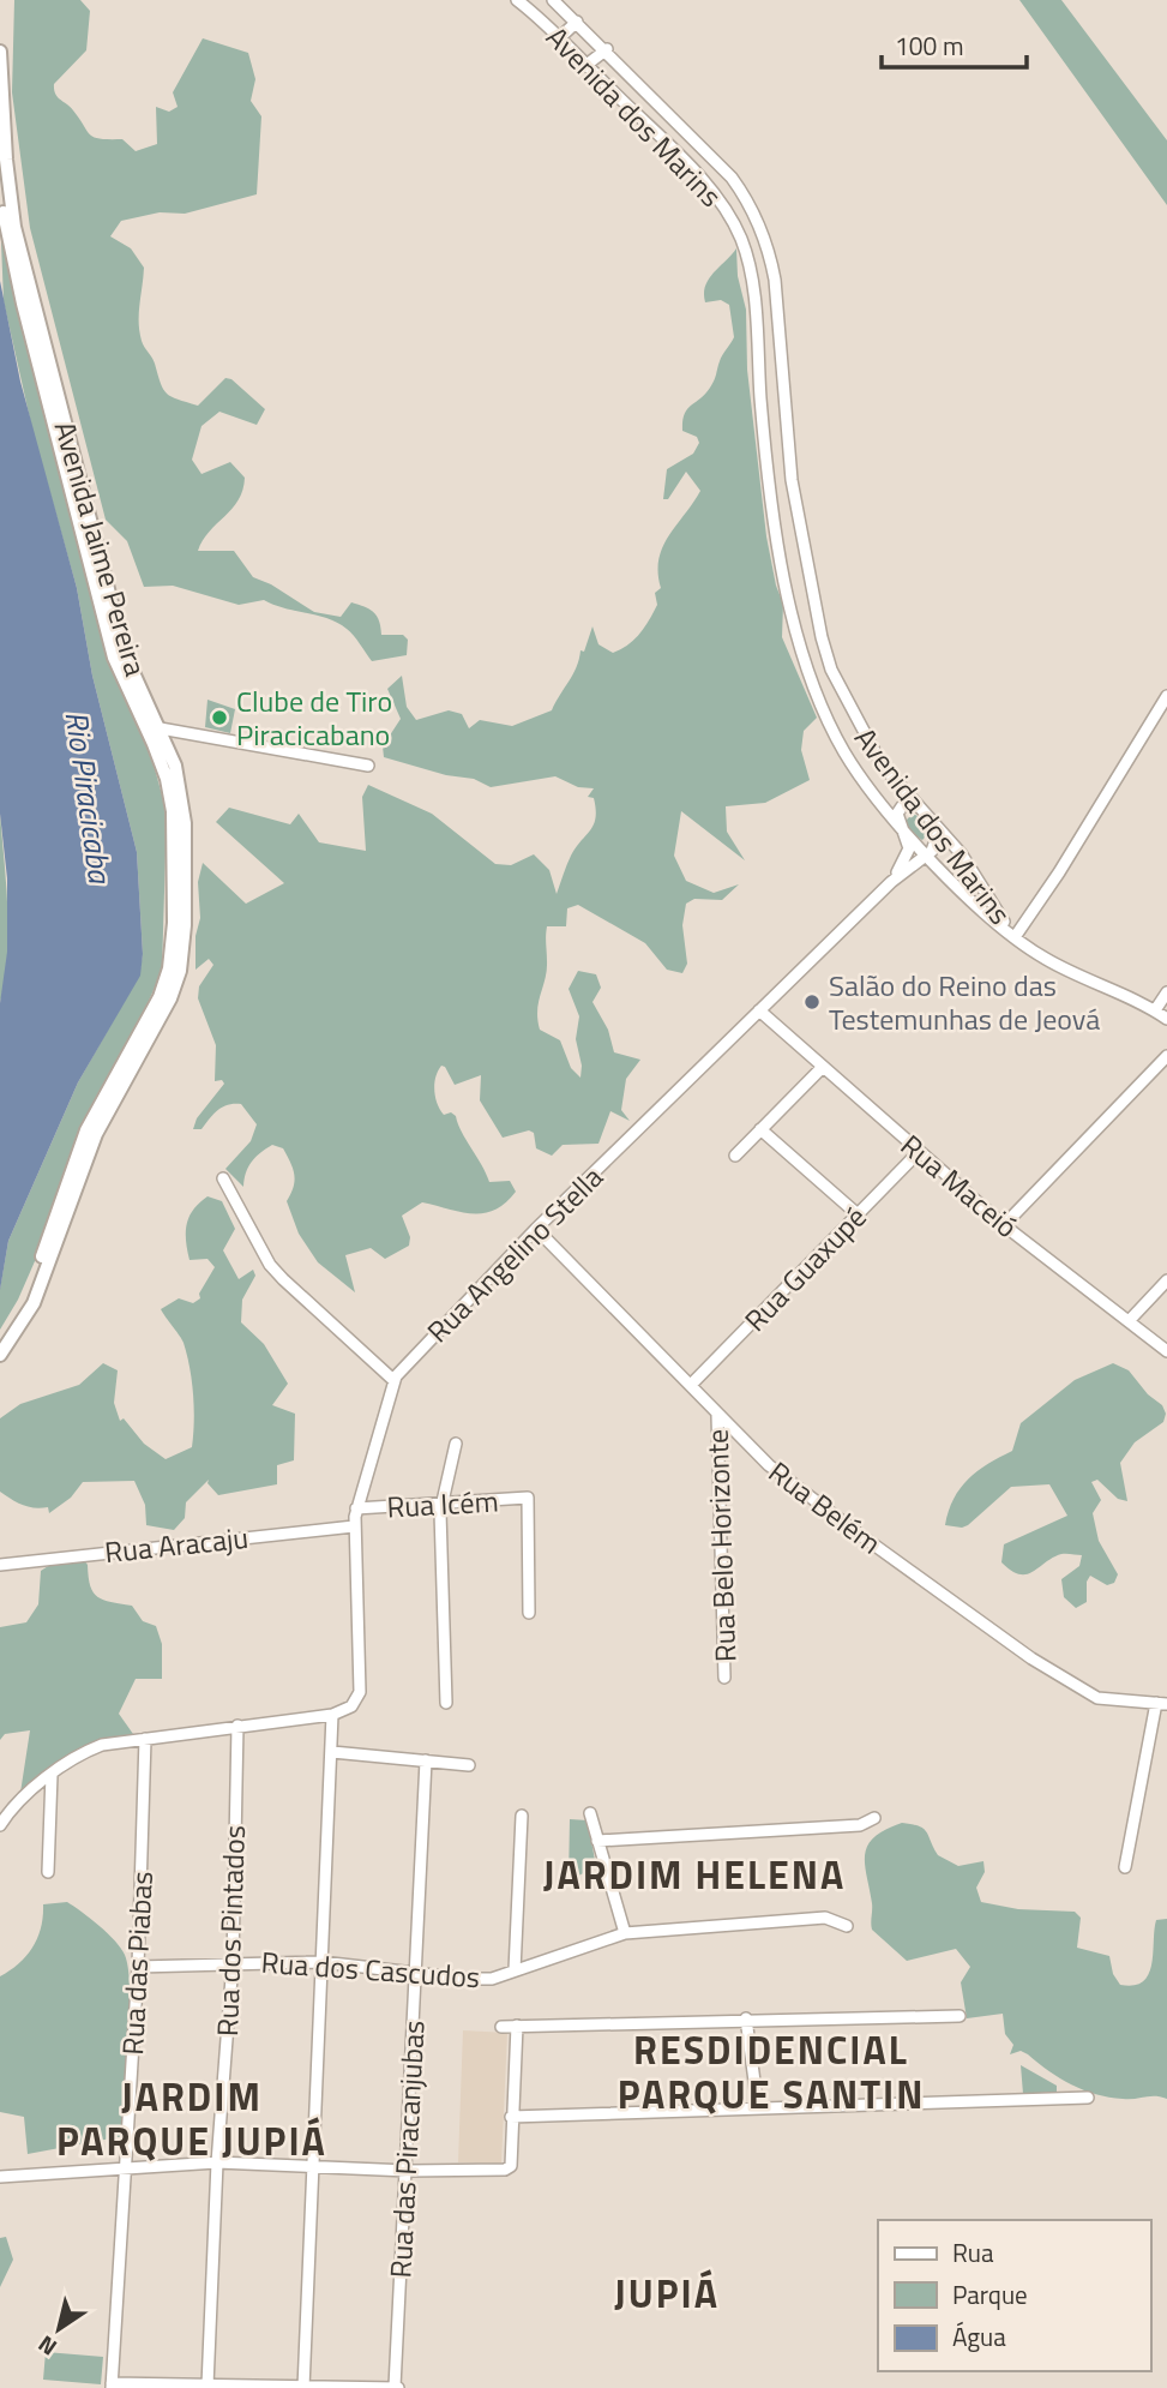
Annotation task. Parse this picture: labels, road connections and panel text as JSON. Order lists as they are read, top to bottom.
{
  "streets": {
    "main road": ["Avenida Jaime Pereira"],
    "street": [
      "Avenida dos Marins",
      "Rua Maceió",
      "Rua Angelino Stella",
      "Rua Guaxupé",
      "Rua Icém",
      "Rua Belém",
      "Rua Aracaju",
      "Rua Belo Horizonte",
      "Rua dos Pintados",
      "Rua das Piabas",
      "Rua dos Cascudos",
      "Rua das Piracanjubas"
    ]
  },
  "crossings": [
    ["Avenida dos Marins", "Rua Angelino Stella"],
    ["Rua Maceió", "Rua Angelino Stella"],
    ["Rua Maceió", "Rua Guaxupé"],
    ["Rua Angelino Stella", "Rua Icém"],
    ["Rua Angelino Stella", "Rua Belém"],
    ["Rua Angelino Stella", "Rua Aracaju"],
    ["Rua Guaxupé", "Rua Belém"],
    ["Rua Belém", "Rua Belo Horizonte"],
    ["Rua dos Pintados", "Rua dos Cascudos"],
    ["Rua das Piabas", "Rua dos Cascudos"],
    ["Rua dos Cascudos", "Rua das Piracanjubas"]
  ],
  "districts": [
    "JARDIM HELENA",
    "RESDIDENCIAL PARQUE SANTIN",
    "JARDIM PARQUE JUPIÁ",
    "JUPIÁ"
  ],
  "water": ["Rio Piracicaba"],
  "places": ["Clube de Tiro Piracicabano", "Salão do Reino das Testemunhas de Jeová"],
  "legend": ["Rua", "Parque", "Água"],
  "scale_bar": "100 m",
  "north": "bottom left"
}
